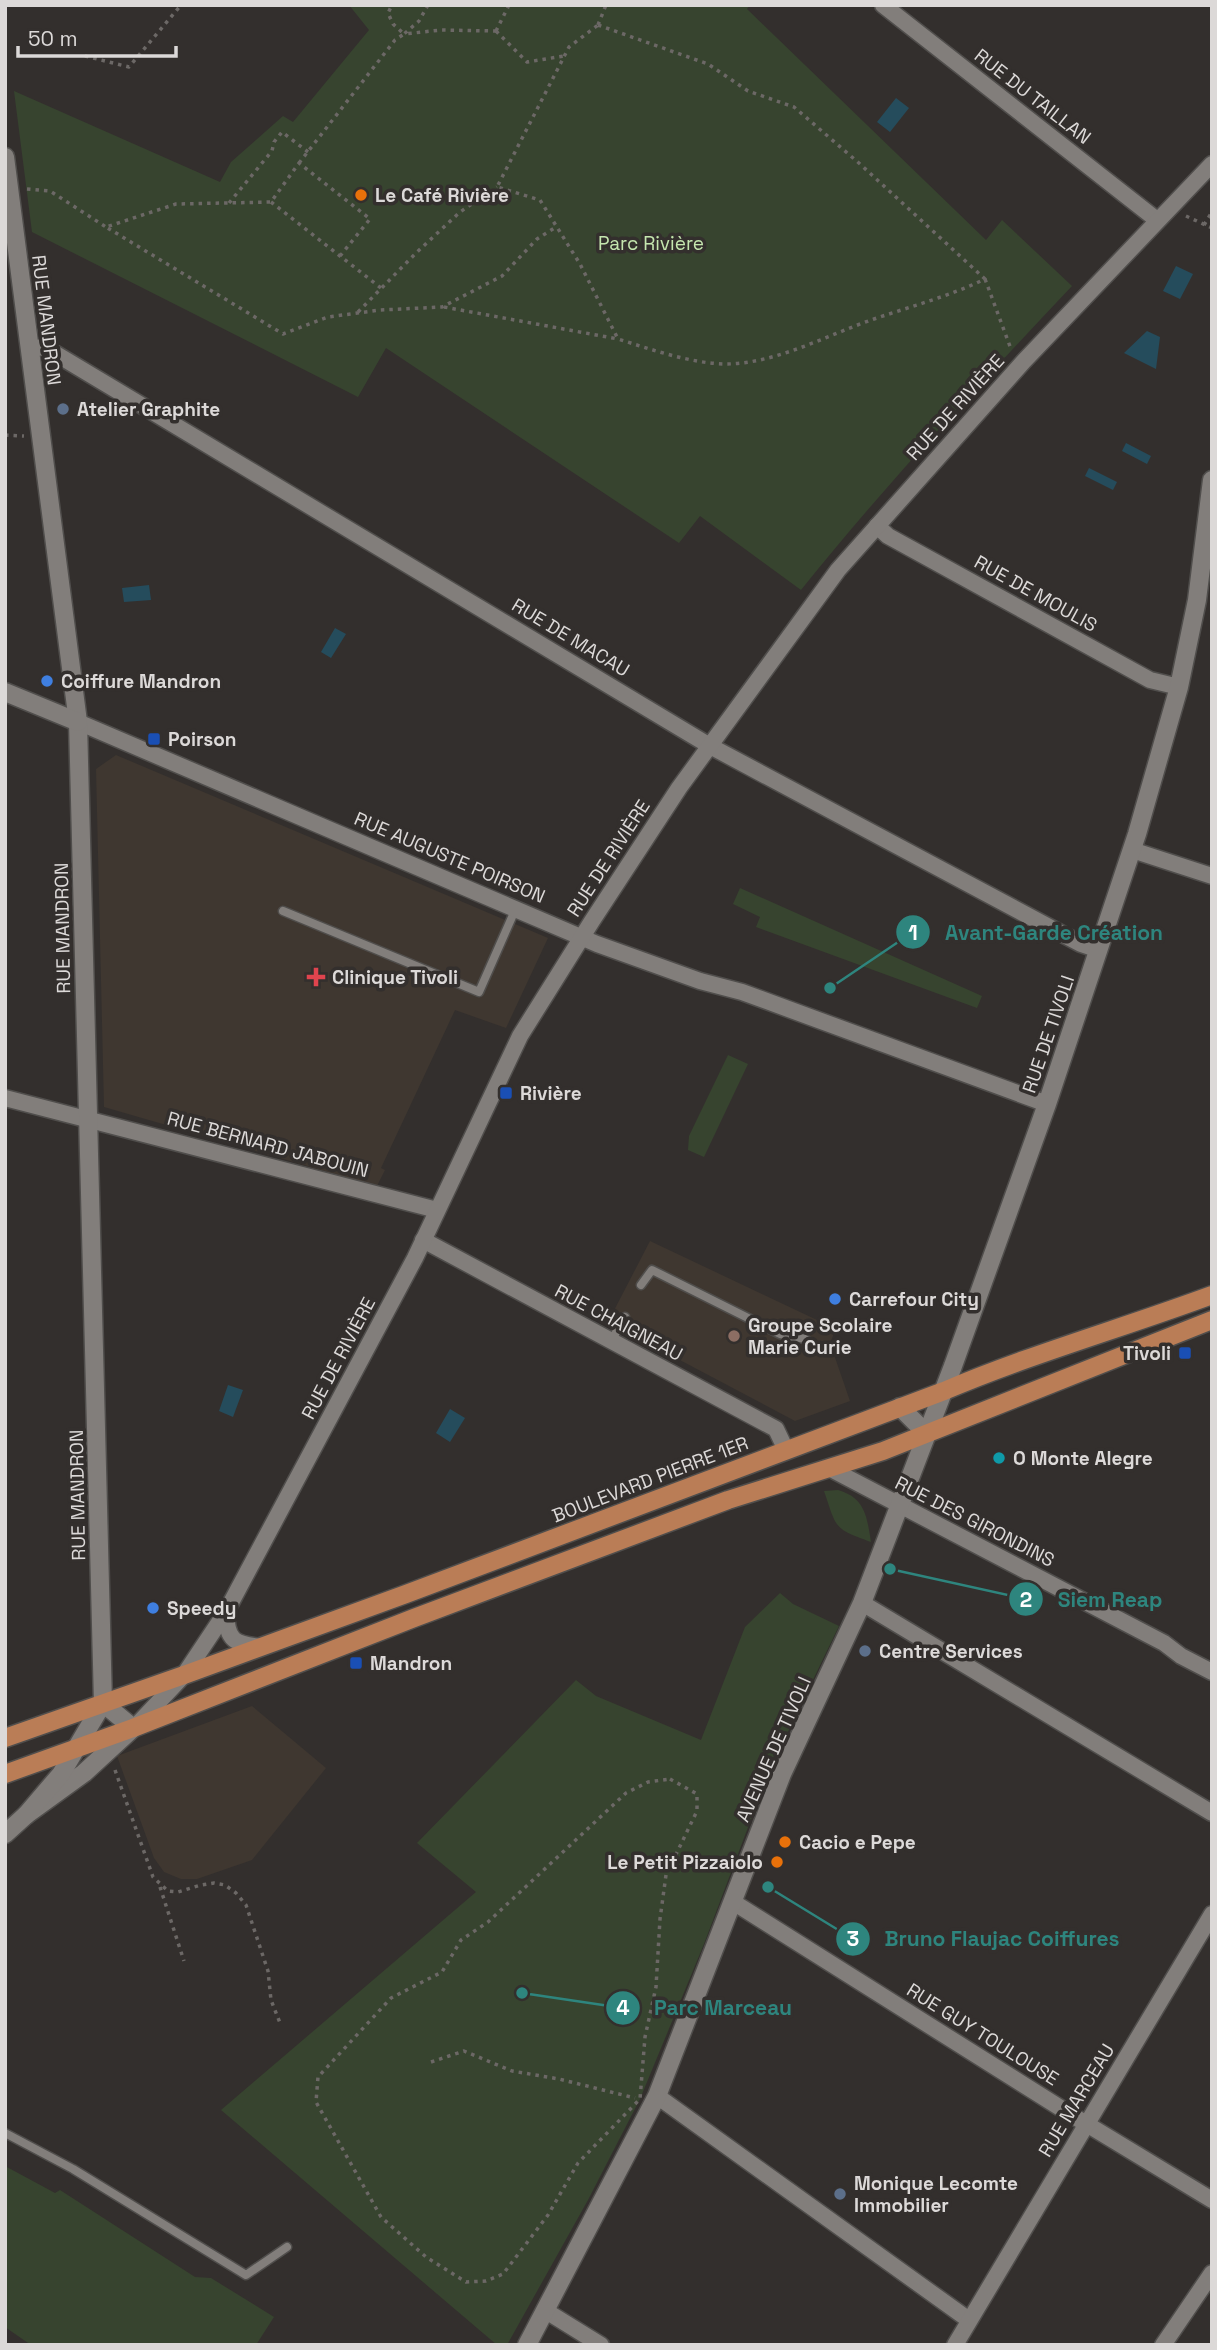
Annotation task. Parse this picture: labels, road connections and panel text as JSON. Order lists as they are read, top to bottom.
{
  "streets": {
    "main road": ["BOULEVARD PIERRE 1ER"],
    "street": [
      "RUE DU TAILLAN",
      "RUE MANDRON",
      "RUE DE RIVIÈRE",
      "RUE DE MOULIS",
      "RUE DE MACAU",
      "RUE AUGUSTE POIRSON",
      "RUE DE TIVOLI",
      "RUE BERNARD JABOUIN",
      "RUE CHAIGNEAU",
      "RUE DES GIRONDINS",
      "AVENUE DE TIVOLI",
      "RUE GUY TOULOUSE",
      "RUE MARCEAU"
    ]
  },
  "crossings": [
    ["RUE DU TAILLAN", "RUE DE RIVIÈRE"],
    ["RUE MANDRON", "RUE DE MACAU"],
    ["RUE MANDRON", "RUE AUGUSTE POIRSON"],
    ["RUE MANDRON", "RUE BERNARD JABOUIN"],
    ["RUE MANDRON", "BOULEVARD PIERRE 1ER"],
    ["RUE DE RIVIÈRE", "RUE DE MOULIS"],
    ["RUE DE RIVIÈRE", "RUE DE MACAU"],
    ["RUE DE RIVIÈRE", "RUE AUGUSTE POIRSON"],
    ["RUE DE RIVIÈRE", "RUE BERNARD JABOUIN"],
    ["RUE DE RIVIÈRE", "RUE CHAIGNEAU"],
    ["RUE DE RIVIÈRE", "BOULEVARD PIERRE 1ER"],
    ["RUE DE MOULIS", "RUE DE TIVOLI"],
    ["RUE DE MACAU", "RUE DE TIVOLI"],
    ["RUE AUGUSTE POIRSON", "RUE DE TIVOLI"],
    ["RUE DE TIVOLI", "BOULEVARD PIERRE 1ER"],
    ["RUE DE TIVOLI", "AVENUE DE TIVOLI"],
    ["RUE CHAIGNEAU", "BOULEVARD PIERRE 1ER"],
    ["RUE DES GIRONDINS", "AVENUE DE TIVOLI"],
    ["AVENUE DE TIVOLI", "RUE GUY TOULOUSE"],
    ["RUE GUY TOULOUSE", "RUE MARCEAU"]
  ],
  "parks": ["Parc Rivière"],
  "places": {
    "other": [
      "Le Café Rivière",
      "Atelier Graphite",
      "Coiffure Mandron",
      "Avant-Garde Création",
      "Carrefour City",
      "Groupe Scolaire Marie Curie",
      "O Monte Alegre",
      "Siem Reap",
      "Speedy",
      "Centre Services",
      "Cacio e Pepe",
      "Le Petit Pizzaiolo",
      "Bruno Flaujac Coiffures",
      "Parc Marceau",
      "Monique Lecomte Immobilier"
    ],
    "transit": [
      "Poirson",
      "Rivière",
      "Tivoli",
      "Mandron"
    ],
    "health": ["Clinique Tivoli"]
  },
  "scale_bar": "50 m"
}
